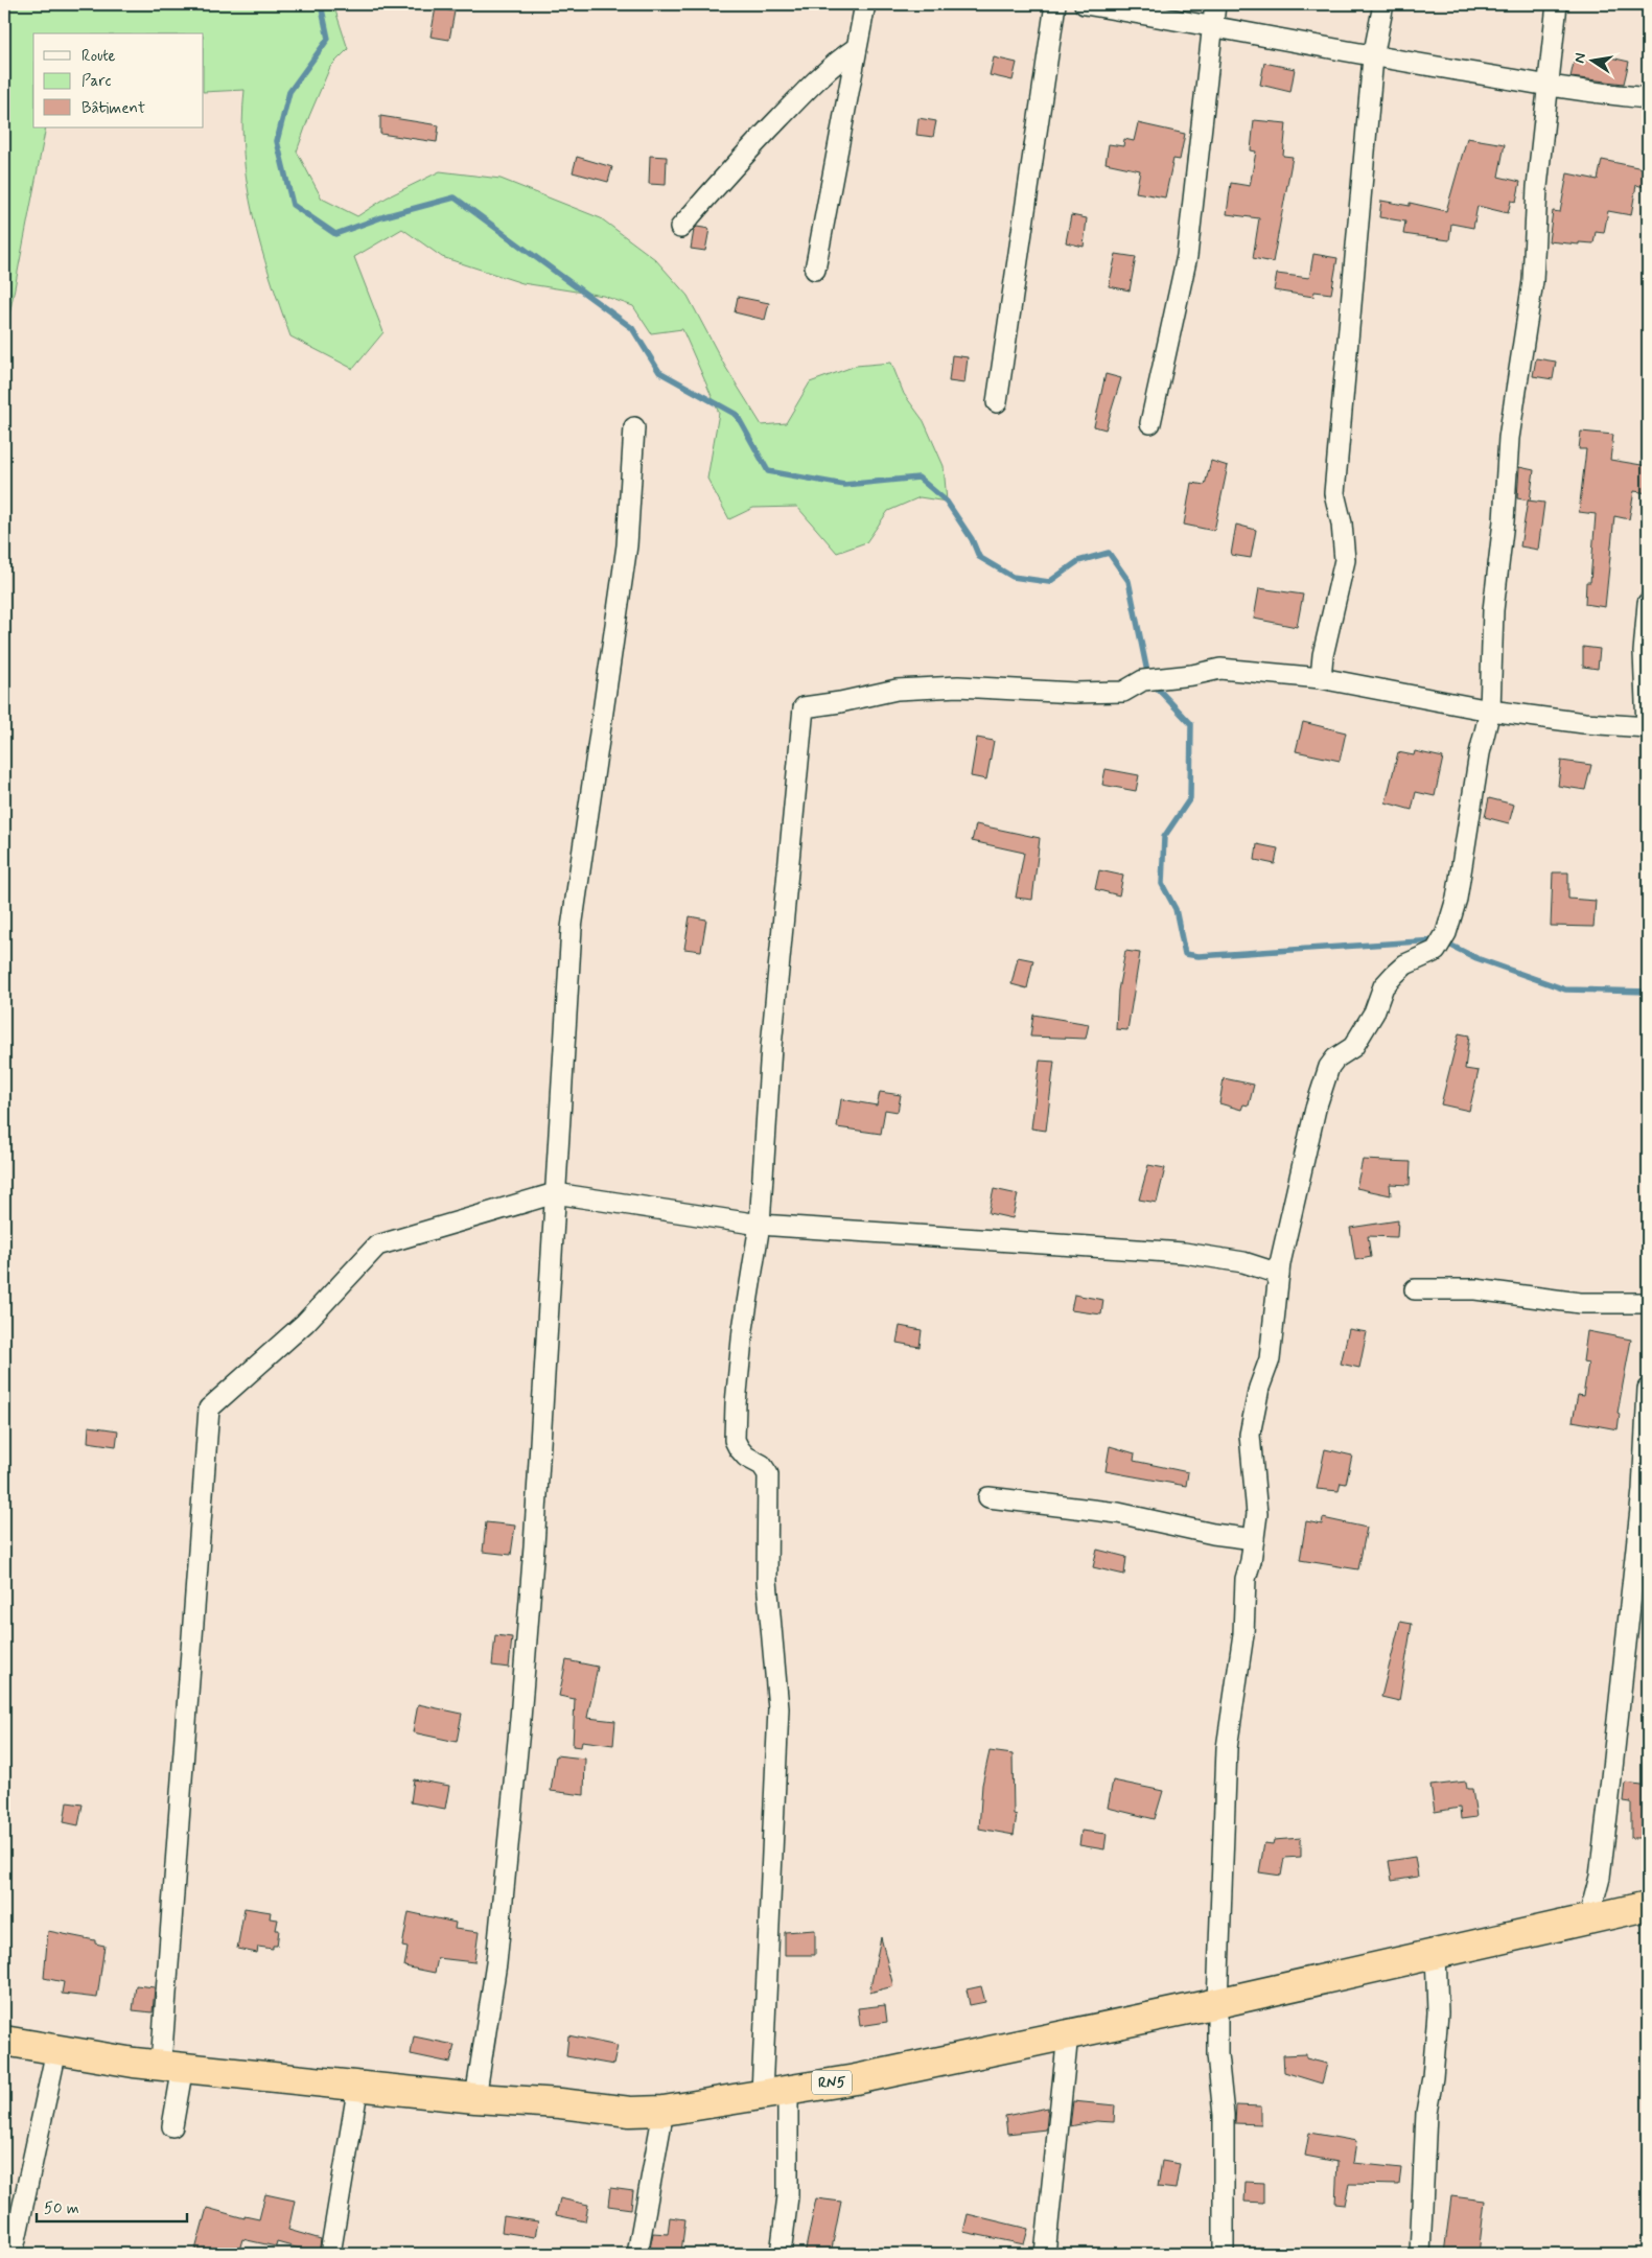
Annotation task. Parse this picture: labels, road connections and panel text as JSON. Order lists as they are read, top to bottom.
{
  "streets": {
    "highway": ["RN5"]
  },
  "legend": ["Route", "Parc", "Bâtiment"],
  "scale_bar": "50 m",
  "north": "left"
}
